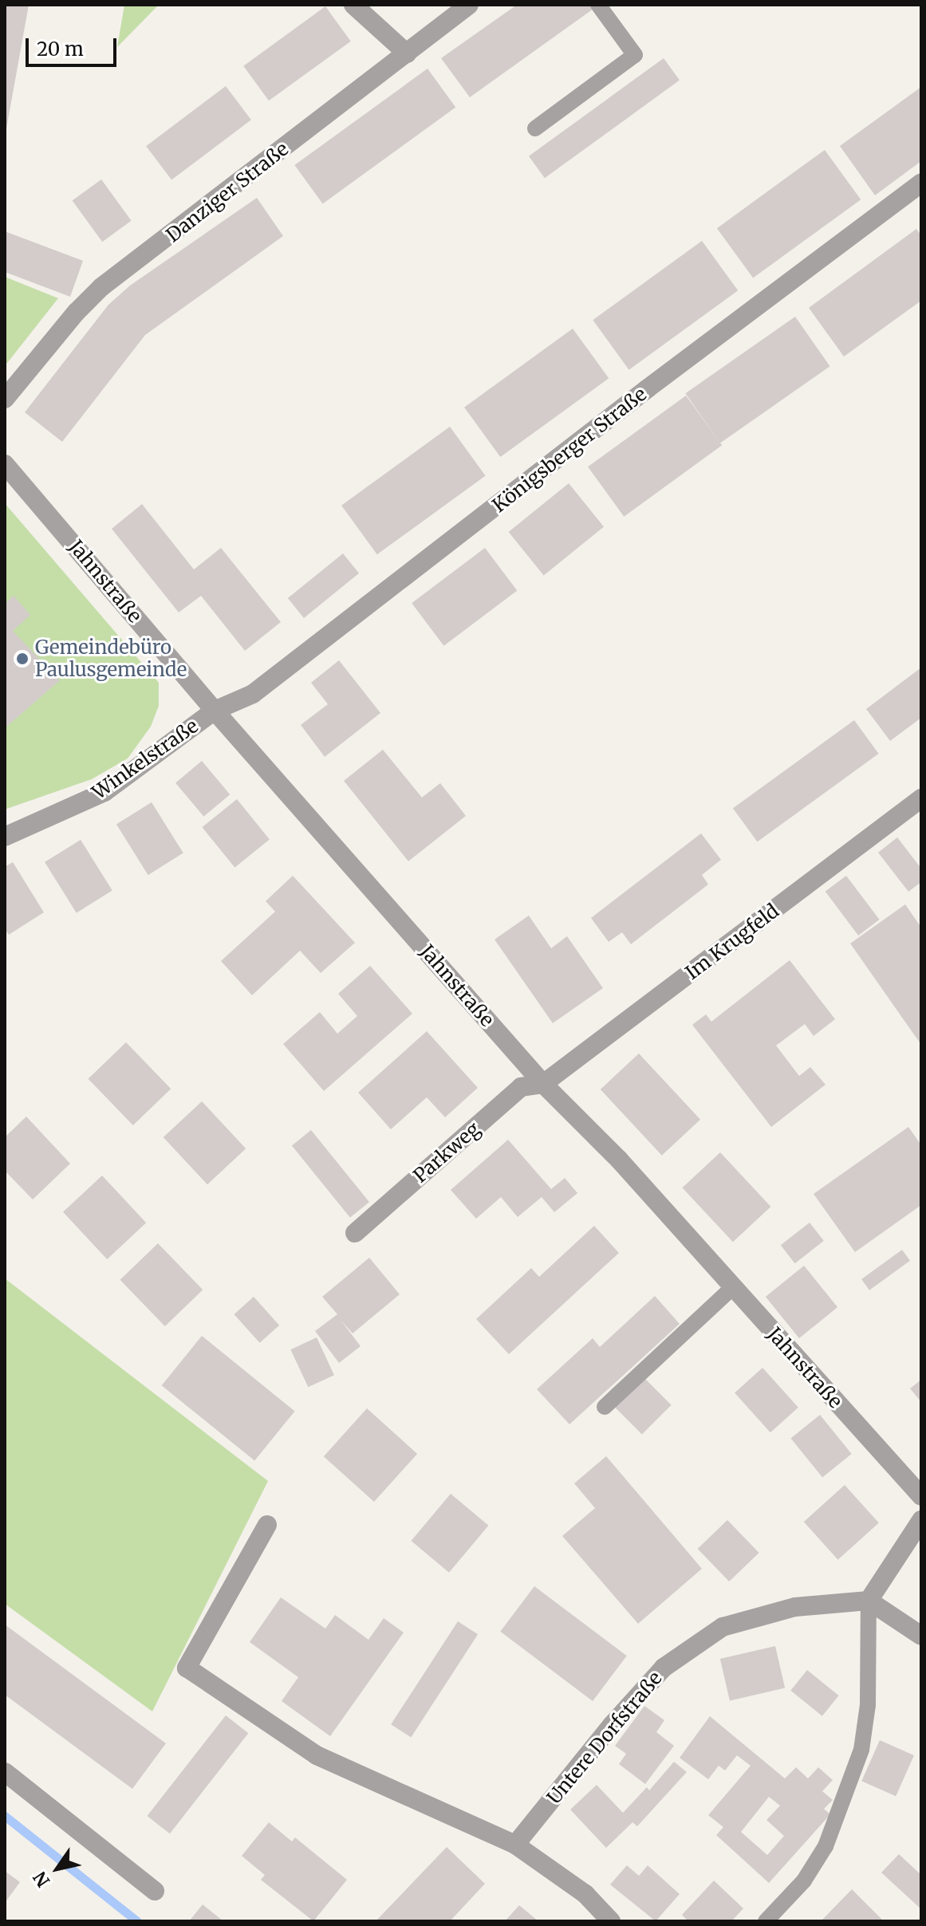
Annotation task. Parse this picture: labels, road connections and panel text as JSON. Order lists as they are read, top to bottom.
{
  "streets": {
    "street": [
      "Danziger Straße",
      "Königsberger Straße",
      "Jahnstraße",
      "Winkelstraße",
      "Im Krugfeld",
      "Parkweg",
      "Untere Dorfstraße"
    ]
  },
  "crossings": [
    ["Königsberger Straße", "Jahnstraße"],
    ["Königsberger Straße", "Winkelstraße"],
    ["Jahnstraße", "Winkelstraße"],
    ["Jahnstraße", "Im Krugfeld"],
    ["Jahnstraße", "Parkweg"],
    ["Im Krugfeld", "Parkweg"]
  ],
  "places": ["Gemeindebüro Paulusgemeinde"],
  "scale_bar": "20 m",
  "north": "bottom left"
}
